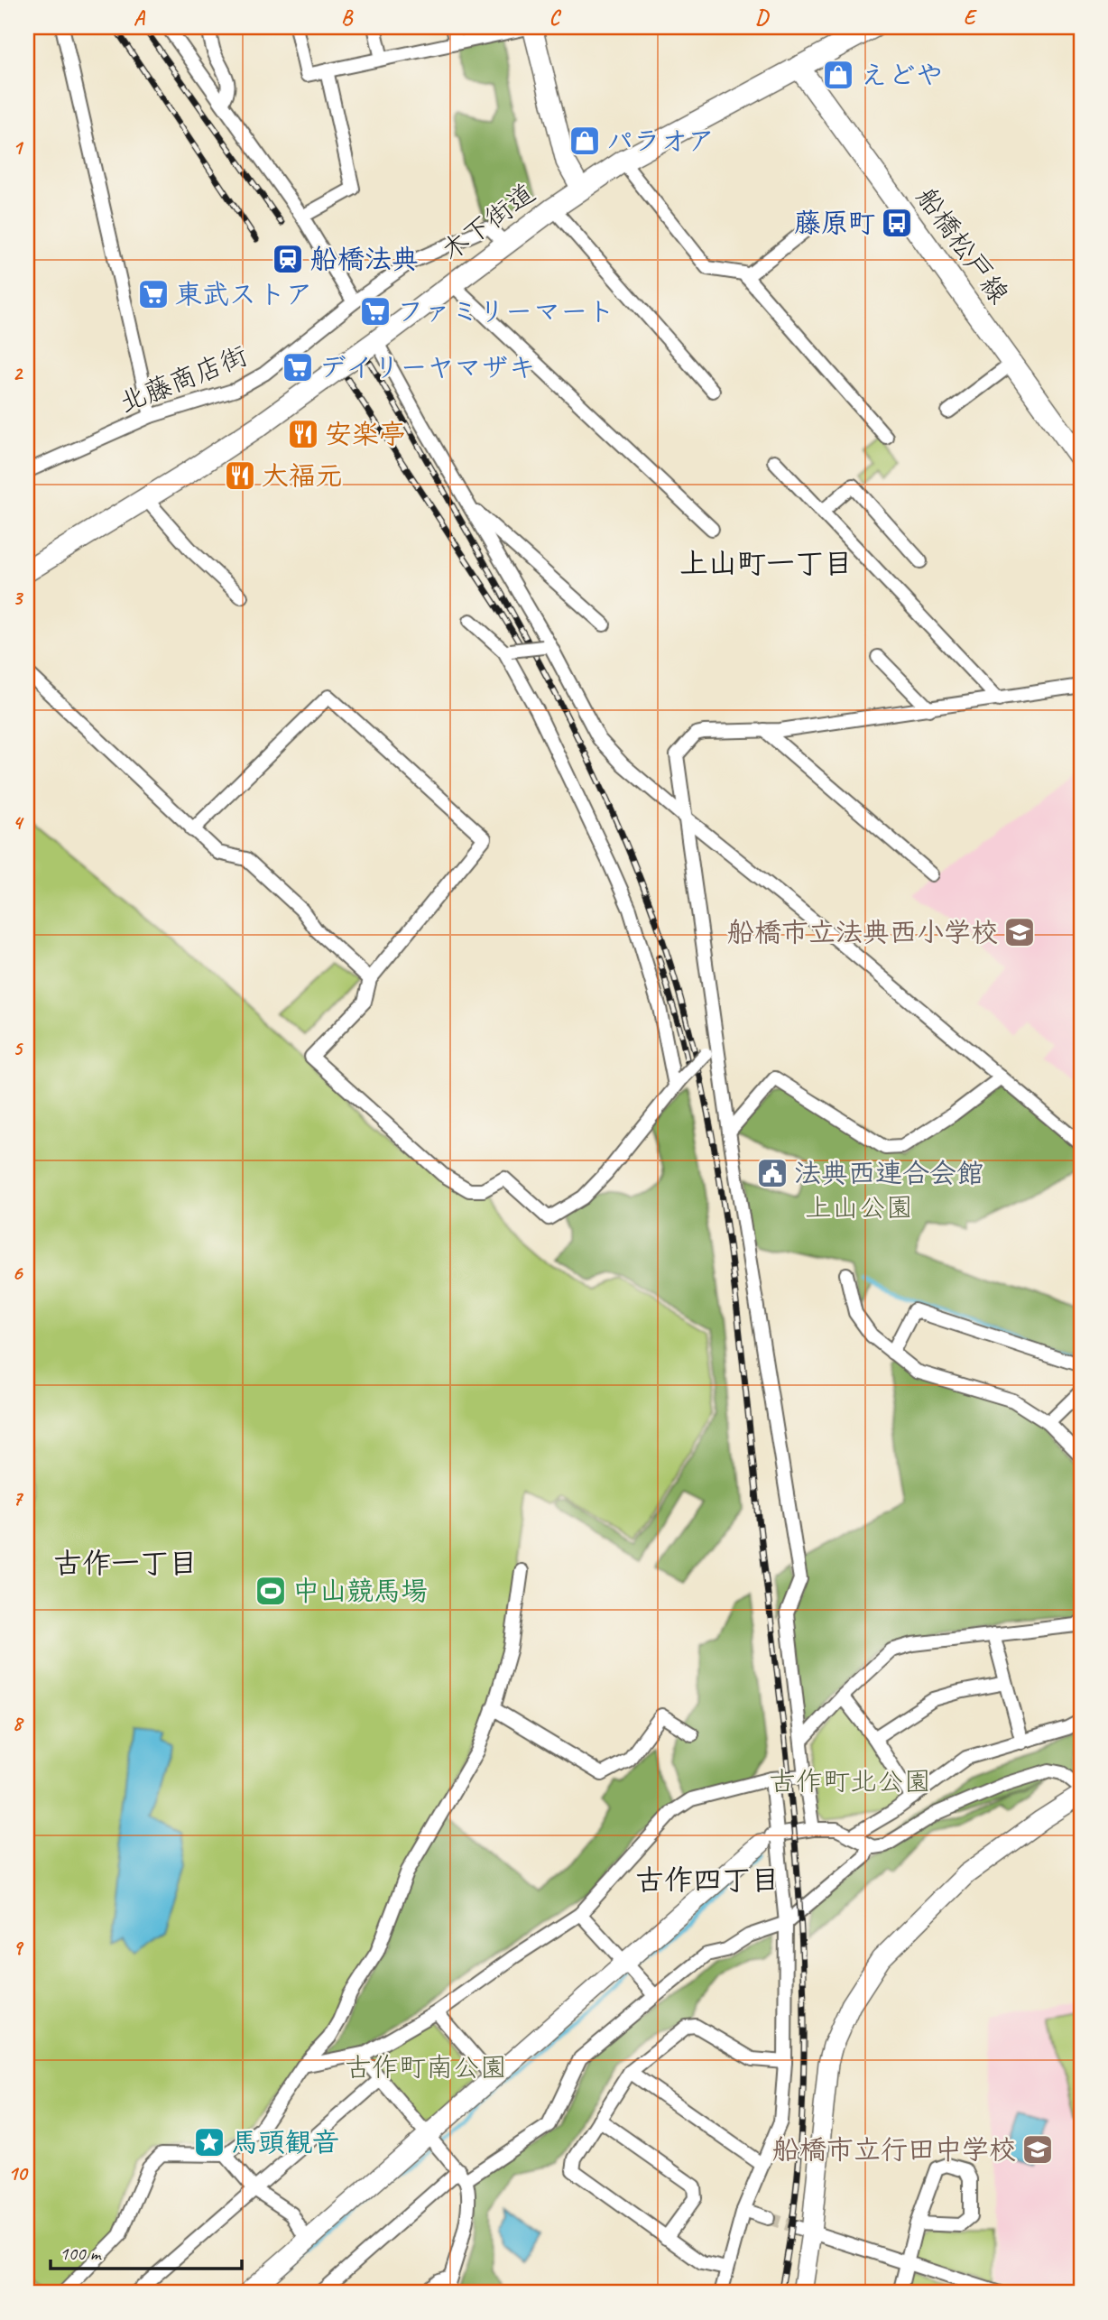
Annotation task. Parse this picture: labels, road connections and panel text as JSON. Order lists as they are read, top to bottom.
{
  "streets": {
    "main road": ["木下街道", "船橋松戸線"],
    "street": ["北藤商店街"]
  },
  "crossings": [
    ["木下街道", "船橋松戸線"],
    ["木下街道", "北藤商店街"]
  ],
  "districts": ["上山町一丁目", "古作一丁目", "古作四丁目"],
  "parks": ["上山公園", "古作町北公園", "古作町南公園"],
  "places": {
    "shop": ["えどや", "パラオア"],
    "bus stop": ["藤原町"],
    "station": ["船橋法典"],
    "supermarket": ["東武ストア", "ファミリーマート", "デイリーヤマザキ"],
    "restaurant": ["安楽亭", "大福元"],
    "school or university": ["船橋市立法典西小学校", "船橋市立行田中学校"],
    "public building": ["法典西連合会館"],
    "sports": ["中山競馬場"],
    "place": ["馬頭観音"]
  },
  "scale_bar": "100 m",
  "grid": {
    "columns": [
      "A",
      "B",
      "C",
      "D",
      "E"
    ],
    "rows": [
      "1",
      "2",
      "3",
      "4",
      "5",
      "6",
      "7",
      "8",
      "9",
      "10"
    ]
  }
}
